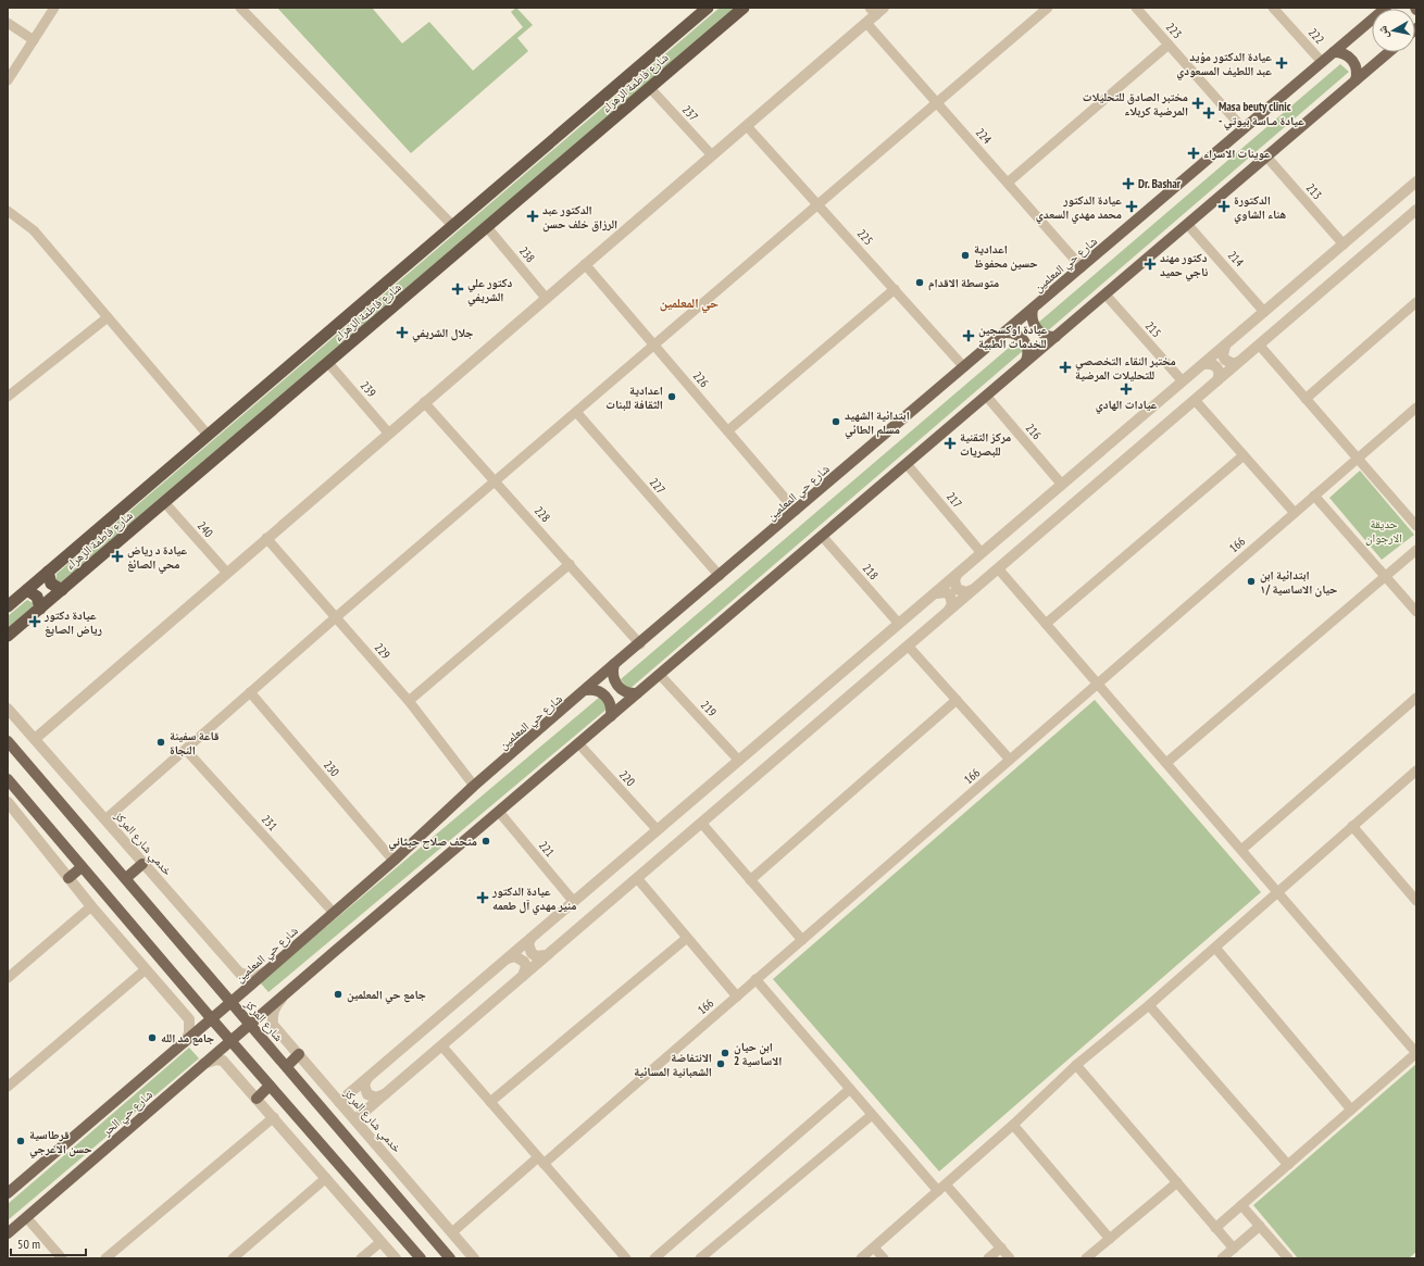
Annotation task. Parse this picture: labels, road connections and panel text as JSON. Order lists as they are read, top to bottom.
{
  "streets": {
    "highway": ["شارع فاطمة الزهراء"],
    "main road": ["شارع حي المعلمين", "شارع المركز", "شارع حي الحر"],
    "street": [
      "223",
      "222",
      "237",
      "224",
      "213",
      "225",
      "238",
      "214",
      "215",
      "226",
      "239",
      "216",
      "227",
      "217",
      "228",
      "240",
      "166",
      "218",
      "229",
      "219",
      "230",
      "220",
      "231",
      "خدمي شارع المركز",
      "221"
    ]
  },
  "crossings": [
    ["223", "شارع حي المعلمين"],
    ["222", "شارع حي المعلمين"],
    ["شارع فاطمة الزهراء", "237"],
    ["شارع فاطمة الزهراء", "238"],
    ["شارع فاطمة الزهراء", "239"],
    ["شارع فاطمة الزهراء", "240"],
    ["224", "شارع حي المعلمين"],
    ["225", "شارع حي المعلمين"],
    ["شارع حي المعلمين", "226"],
    ["شارع حي المعلمين", "227"],
    ["شارع حي المعلمين", "228"],
    ["شارع حي المعلمين", "229"],
    ["شارع حي المعلمين", "230"],
    ["شارع حي المعلمين", "231"],
    ["شارع حي المعلمين", "خدمي شارع المركز"],
    ["شارع حي المعلمين", "شارع المركز"],
    ["شارع حي المعلمين", "شارع حي الحر"],
    ["166", "خدمي شارع المركز"],
    ["خدمي شارع المركز", "شارع حي الحر"],
    ["شارع المركز", "شارع حي الحر"]
  ],
  "districts": ["حي المعلمين"],
  "parks": ["حديقة الارجوان"],
  "places": {
    "health": [
      "عيادة الدكتور مؤيد عبد اللطيف المسعودي",
      "مختبر الصادق للتحليلات المرضية كربلاء",
      "Masa beuty clinic - عيادة مـاسة بيوتي",
      "عوينات الاسراء",
      "Dr. Bashar",
      "عيادة الدكتور محمد مهدي السعدي",
      "الدكتورة هناء الشاوي",
      "الدكتور عبد الرزاق خلف حسن",
      "دكتور مهند ناجي حميد",
      "دكتور علي الشريفي",
      "جلال الشريفي",
      "عيادة اوكسجين للخدمات الطبية",
      "مختبر النقاء التخصصي للتحليلات المرضية",
      "عيادات الهادي",
      "مركز التقنية للبصريات",
      "عيادة د رياض محي الصائغ",
      "عيادة دكتور رياض الصايغ",
      "عيادة الدكتور منير مهدي آل طعمه"
    ],
    "other": [
      "اعدادية حسين محفوظ",
      "متوسطة الاقدام",
      "اعدادية الثقافة للبنات",
      "ابتدائية الشهيد مسلم الطائي",
      "ابتدائية ابن حيان الاساسية /١",
      "قاعة سفينة النجاة",
      "متحف صلاح حيثاني",
      "جامع حي المعلمين",
      "جامع مد الله",
      "ابن حيان الاساسية 2",
      "الانتفاضة الشعبانية المسائية",
      "قرطاسية حسن الاعرجي"
    ]
  },
  "scale_bar": "50 m",
  "north": "left"
}
